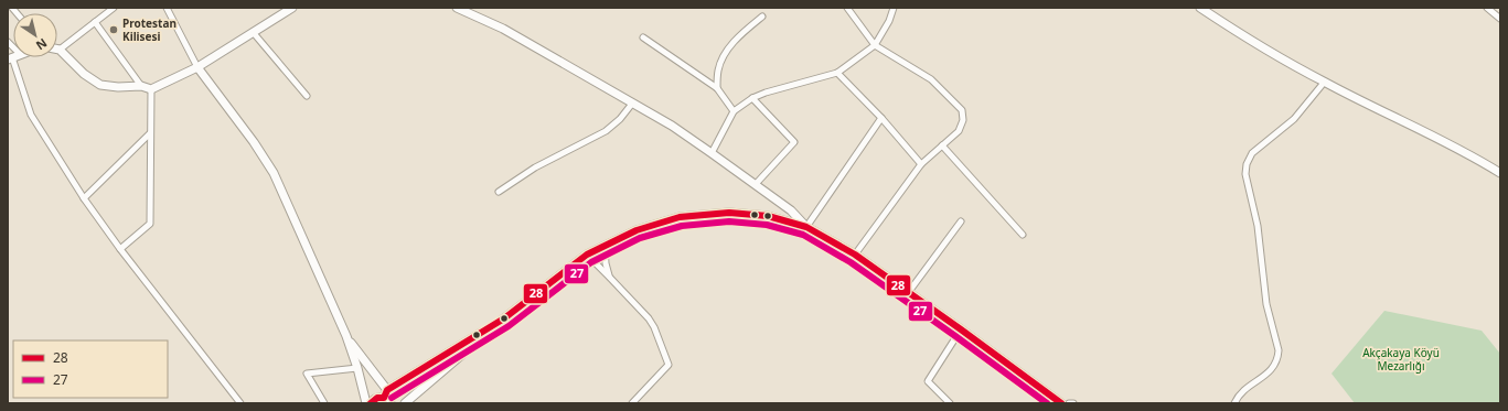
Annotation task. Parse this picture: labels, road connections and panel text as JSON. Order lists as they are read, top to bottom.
{
  "parks": ["Akçakaya Köyü Mezarlığı"],
  "places": ["Protestan Kilisesi"],
  "lines": ["transit line 28", "transit line 27"],
  "legend": ["28", "27"],
  "north": "bottom right"
}
